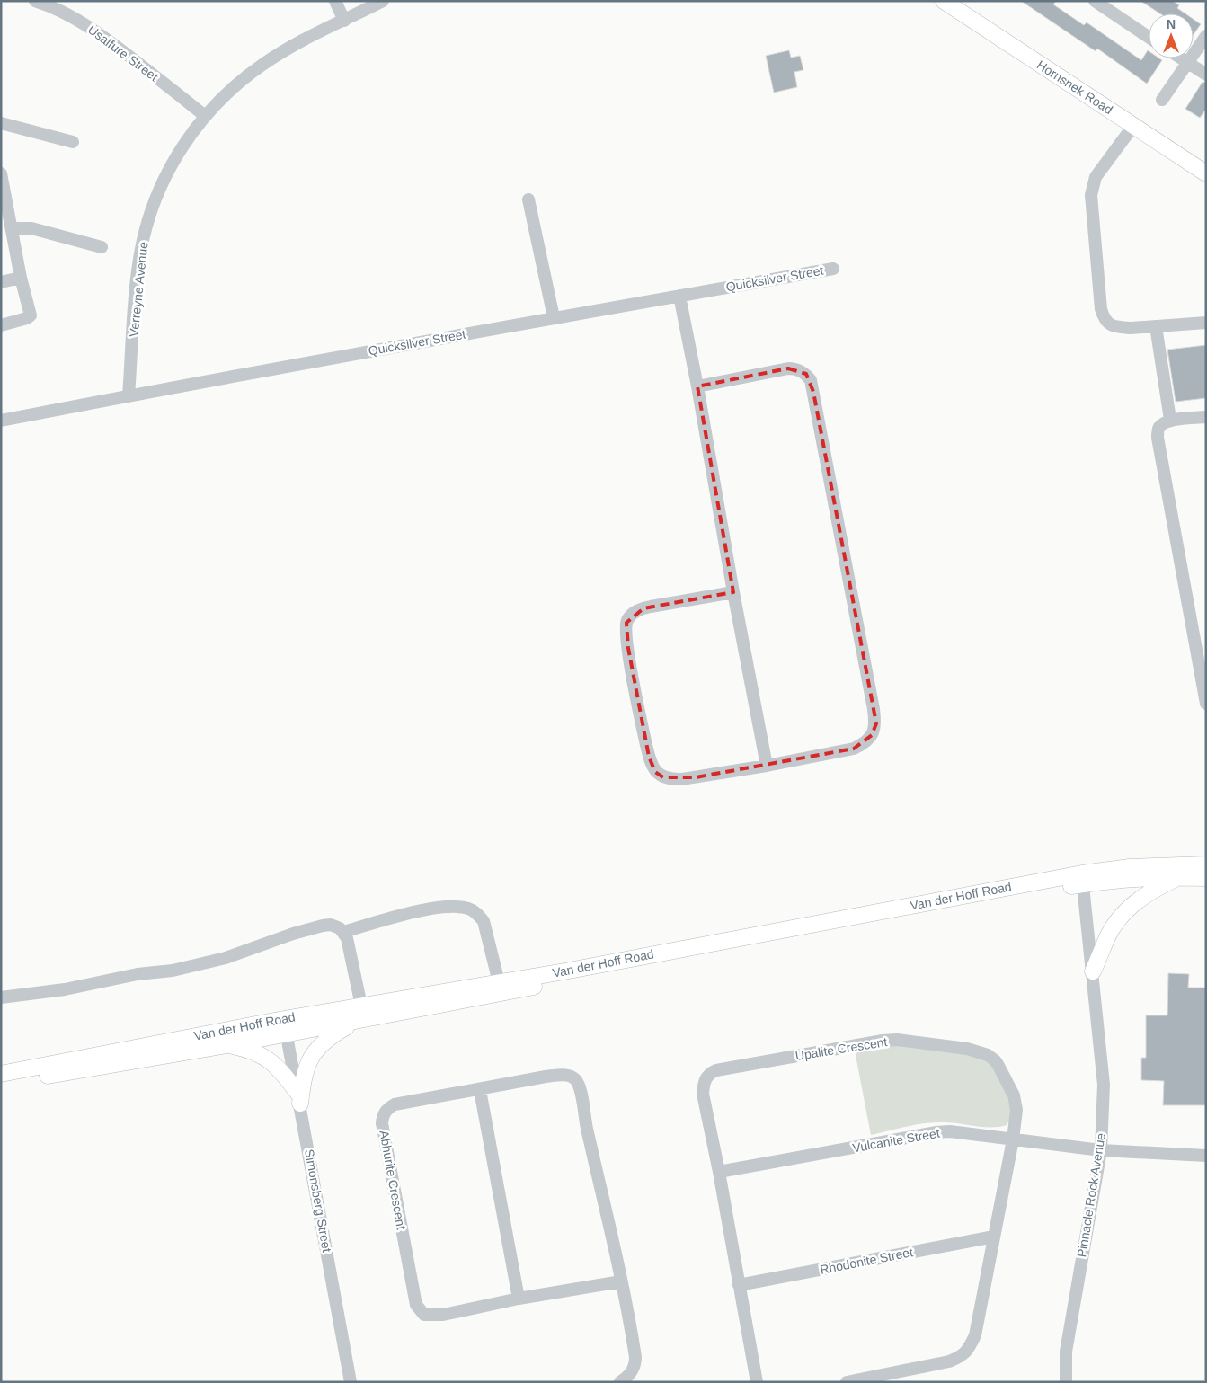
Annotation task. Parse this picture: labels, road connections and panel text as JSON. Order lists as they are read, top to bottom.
{
  "streets": {
    "main road": ["Hornsnek Road", "Van der Hoff Road"],
    "street": [
      "Usalfure Street",
      "Quicksilver Street",
      "Verreyne Avenue",
      "Upalite Crescent",
      "Vulcanite Street",
      "Abhurite Crescent",
      "Pinnacle Rock Avenue",
      "Simonsberg Street",
      "Rhodonite Street"
    ]
  },
  "crossings": [
    ["Usalfure Street", "Verreyne Avenue"],
    ["Quicksilver Street", "Verreyne Avenue"],
    ["Van der Hoff Road", "Pinnacle Rock Avenue"],
    ["Van der Hoff Road", "Simonsberg Street"],
    ["Upalite Crescent", "Vulcanite Street"],
    ["Upalite Crescent", "Rhodonite Street"],
    ["Vulcanite Street", "Pinnacle Rock Avenue"]
  ],
  "north": "top"
}
